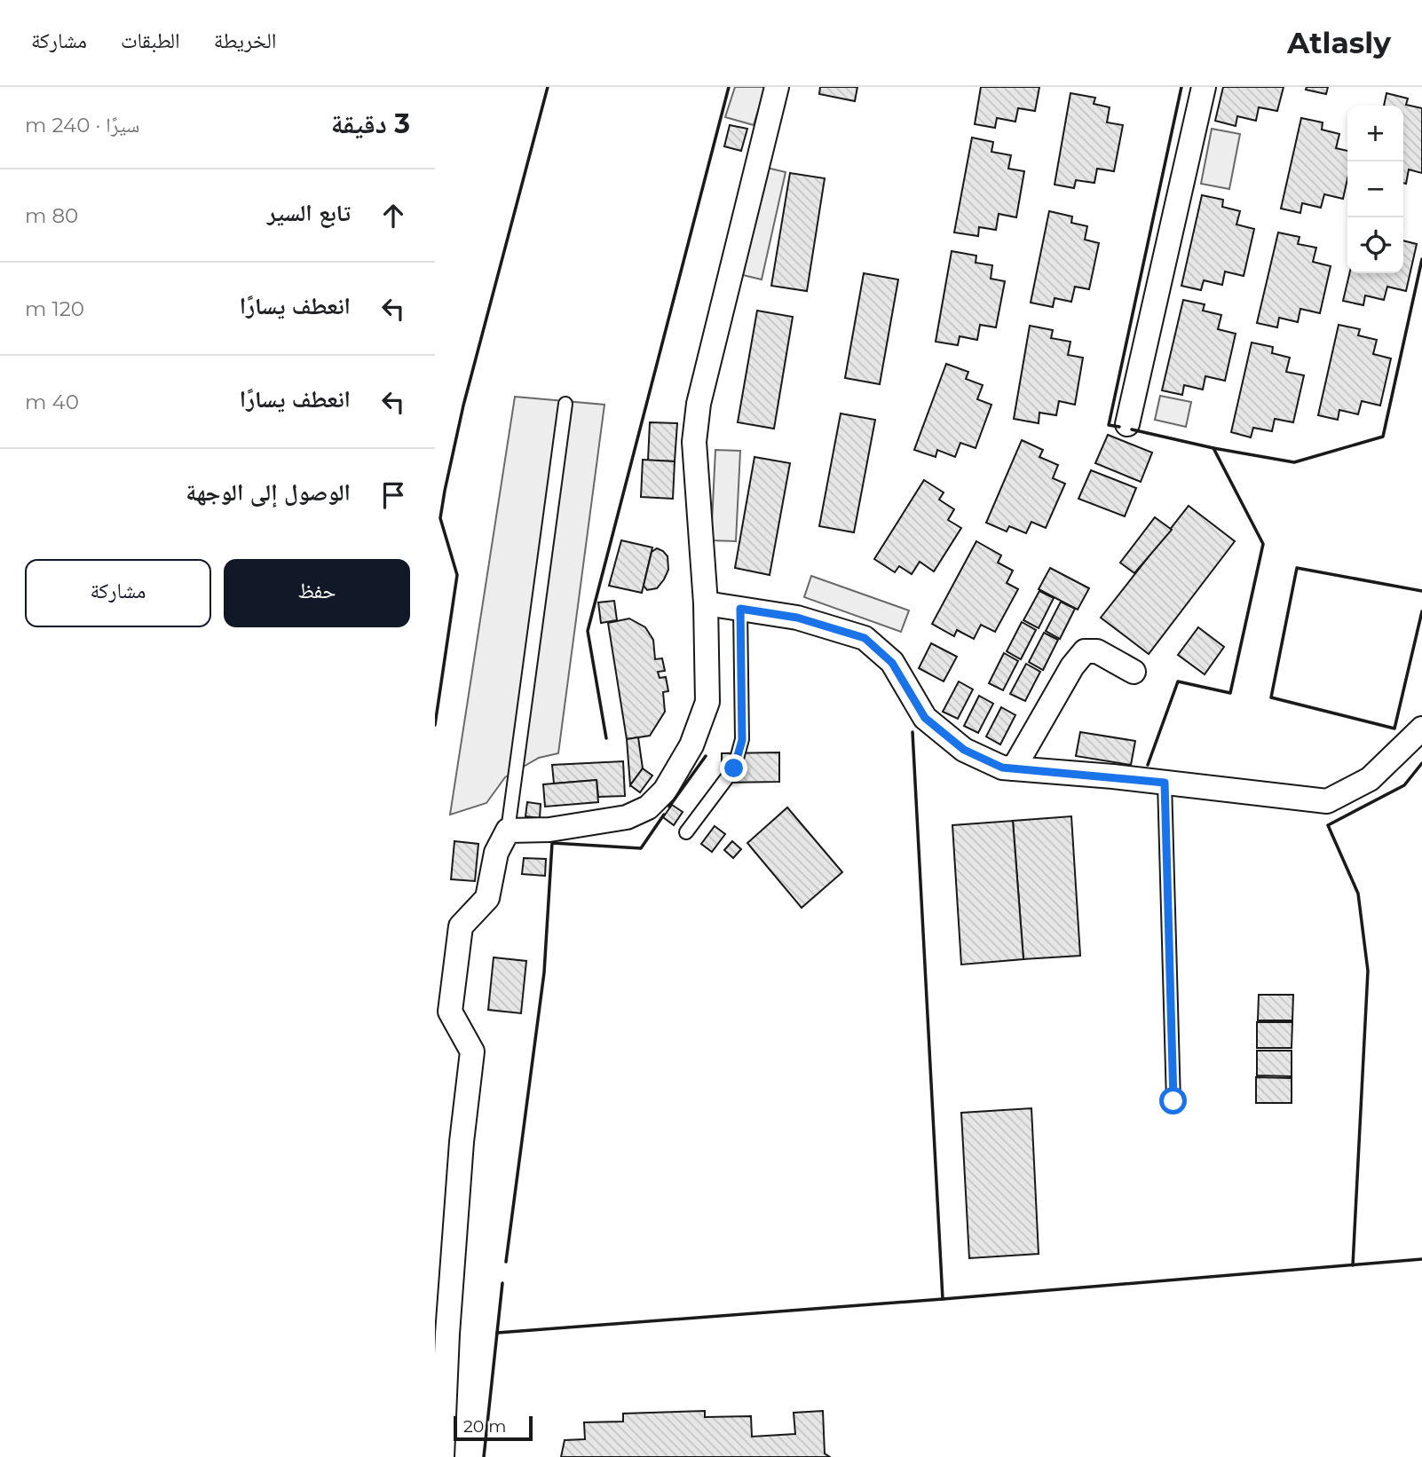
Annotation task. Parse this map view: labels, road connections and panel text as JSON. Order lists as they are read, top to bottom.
{
  "scale_bar": "20 m",
  "page": {
    "header": "Atlasly",
    "nav": ["الخريطة", "الطبقات", "مشاركة"],
    "heading": ["3 دقيقة", "سيرًا · 240 m"],
    "map_buttons": ["+", "−"],
    "list": [
      ["تابع السير", "80 m"],
      ["انعطف يسارًا", "120 m"],
      ["انعطف يسارًا", "40 m"],
      "الوصول إلى الوجهة"
    ],
    "buttons": ["حفظ", "مشاركة"],
    "scale": "20 m"
  }
}
